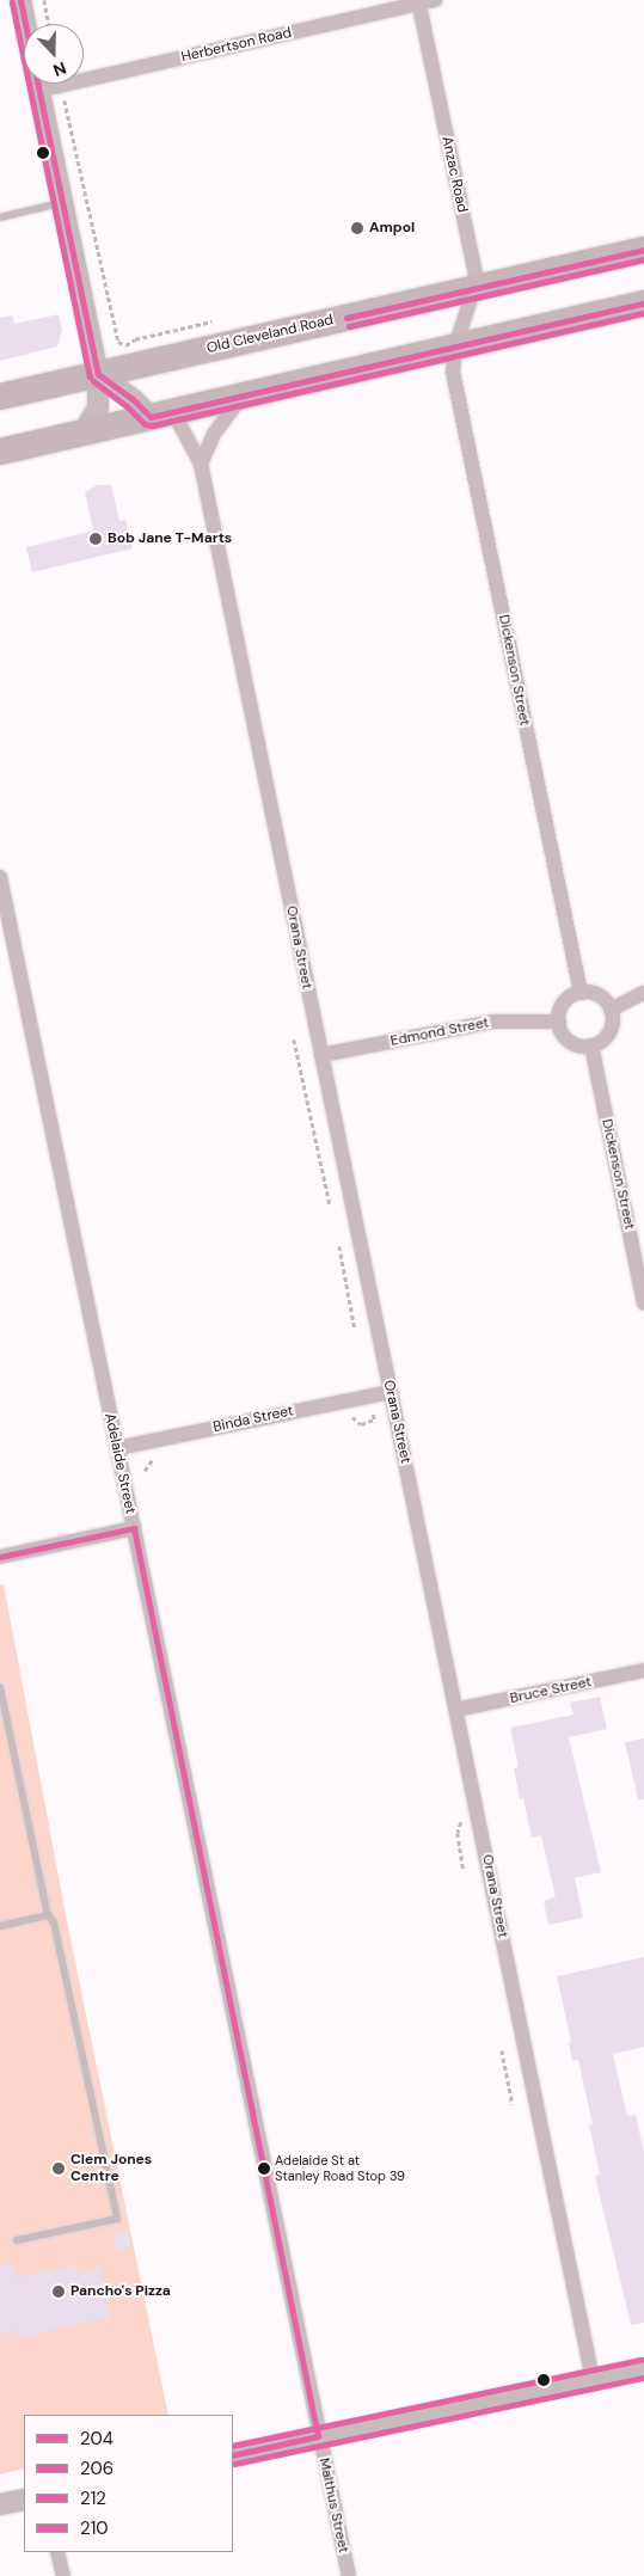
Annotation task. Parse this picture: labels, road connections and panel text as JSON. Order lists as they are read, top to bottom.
{
  "streets": {
    "highway": ["Old Cleveland Road"],
    "street": [
      "Herbertson Road",
      "Anzac Road",
      "Dickenson Street",
      "Orana Street",
      "Edmond Street",
      "Binda Street",
      "Adelaide Street",
      "Bruce Street",
      "Malthus Street"
    ]
  },
  "crossings": [
    ["Herbertson Road", "Anzac Road"],
    ["Anzac Road", "Old Cleveland Road"],
    ["Anzac Road", "Dickenson Street"],
    ["Dickenson Street", "Edmond Street"],
    ["Orana Street", "Edmond Street"],
    ["Orana Street", "Binda Street"],
    ["Orana Street", "Bruce Street"],
    ["Binda Street", "Adelaide Street"],
    ["Adelaide Street", "Malthus Street"]
  ],
  "places": [
    "Ampol",
    "Bob Jane T-Marts",
    "Clem Jones Centre",
    "Adelaide St at Stanley Road Stop 39",
    "Pancho's Pizza"
  ],
  "lines": [
    "transit line 204",
    "transit line 206",
    "transit line 210",
    "transit line 212"
  ],
  "legend": [
    "204",
    "206",
    "212",
    "210"
  ],
  "north": "bottom"
}
